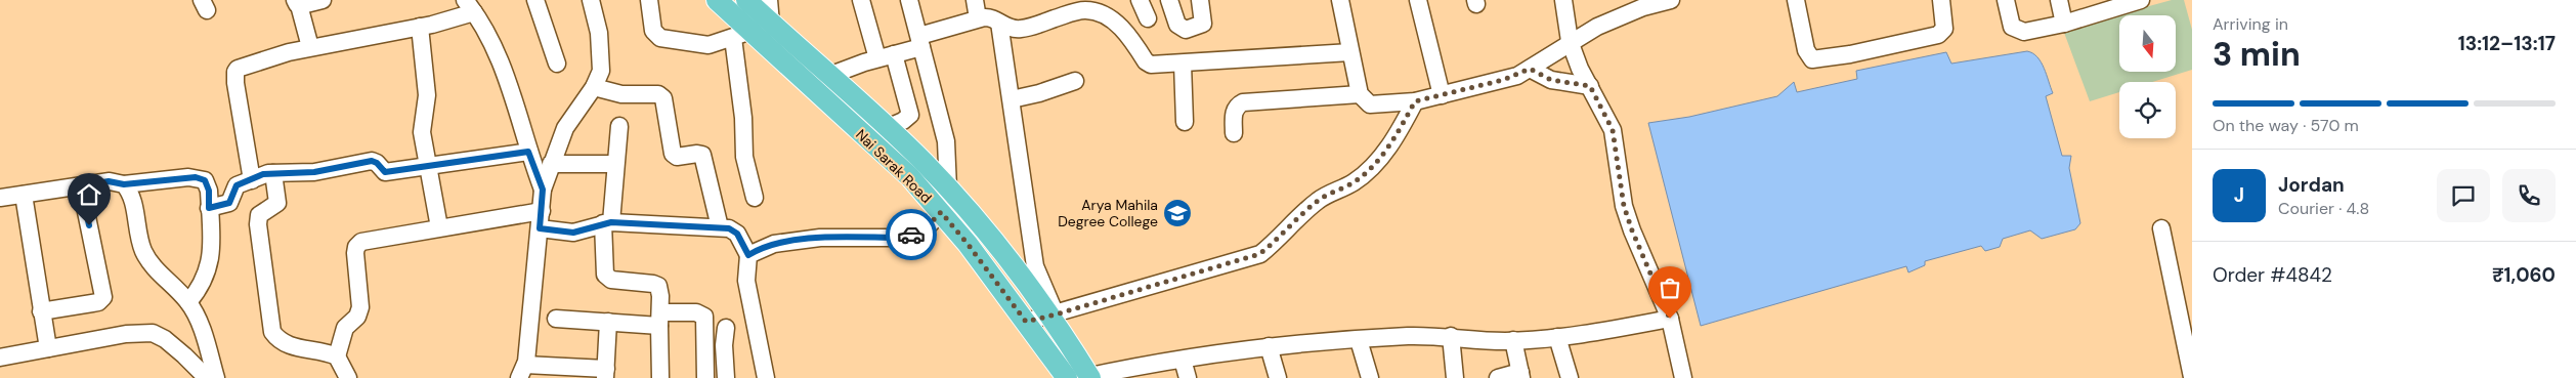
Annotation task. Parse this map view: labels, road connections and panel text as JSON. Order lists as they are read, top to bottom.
{
  "streets": {
    "main road": ["Nai Sarak Road"]
  },
  "places": {
    "school or university": ["Arya Mahila Degree College"]
  },
  "north": "bottom",
  "page": {
    "heading": ["3 min", "Arriving in", "13:12–13:17"],
    "panel": [
      "Jordan",
      "Courier · 4.8",
      "Order #4842",
      "₹1,060"
    ],
    "bar": "On the way · 570 m",
    "round": "J"
  }
}
